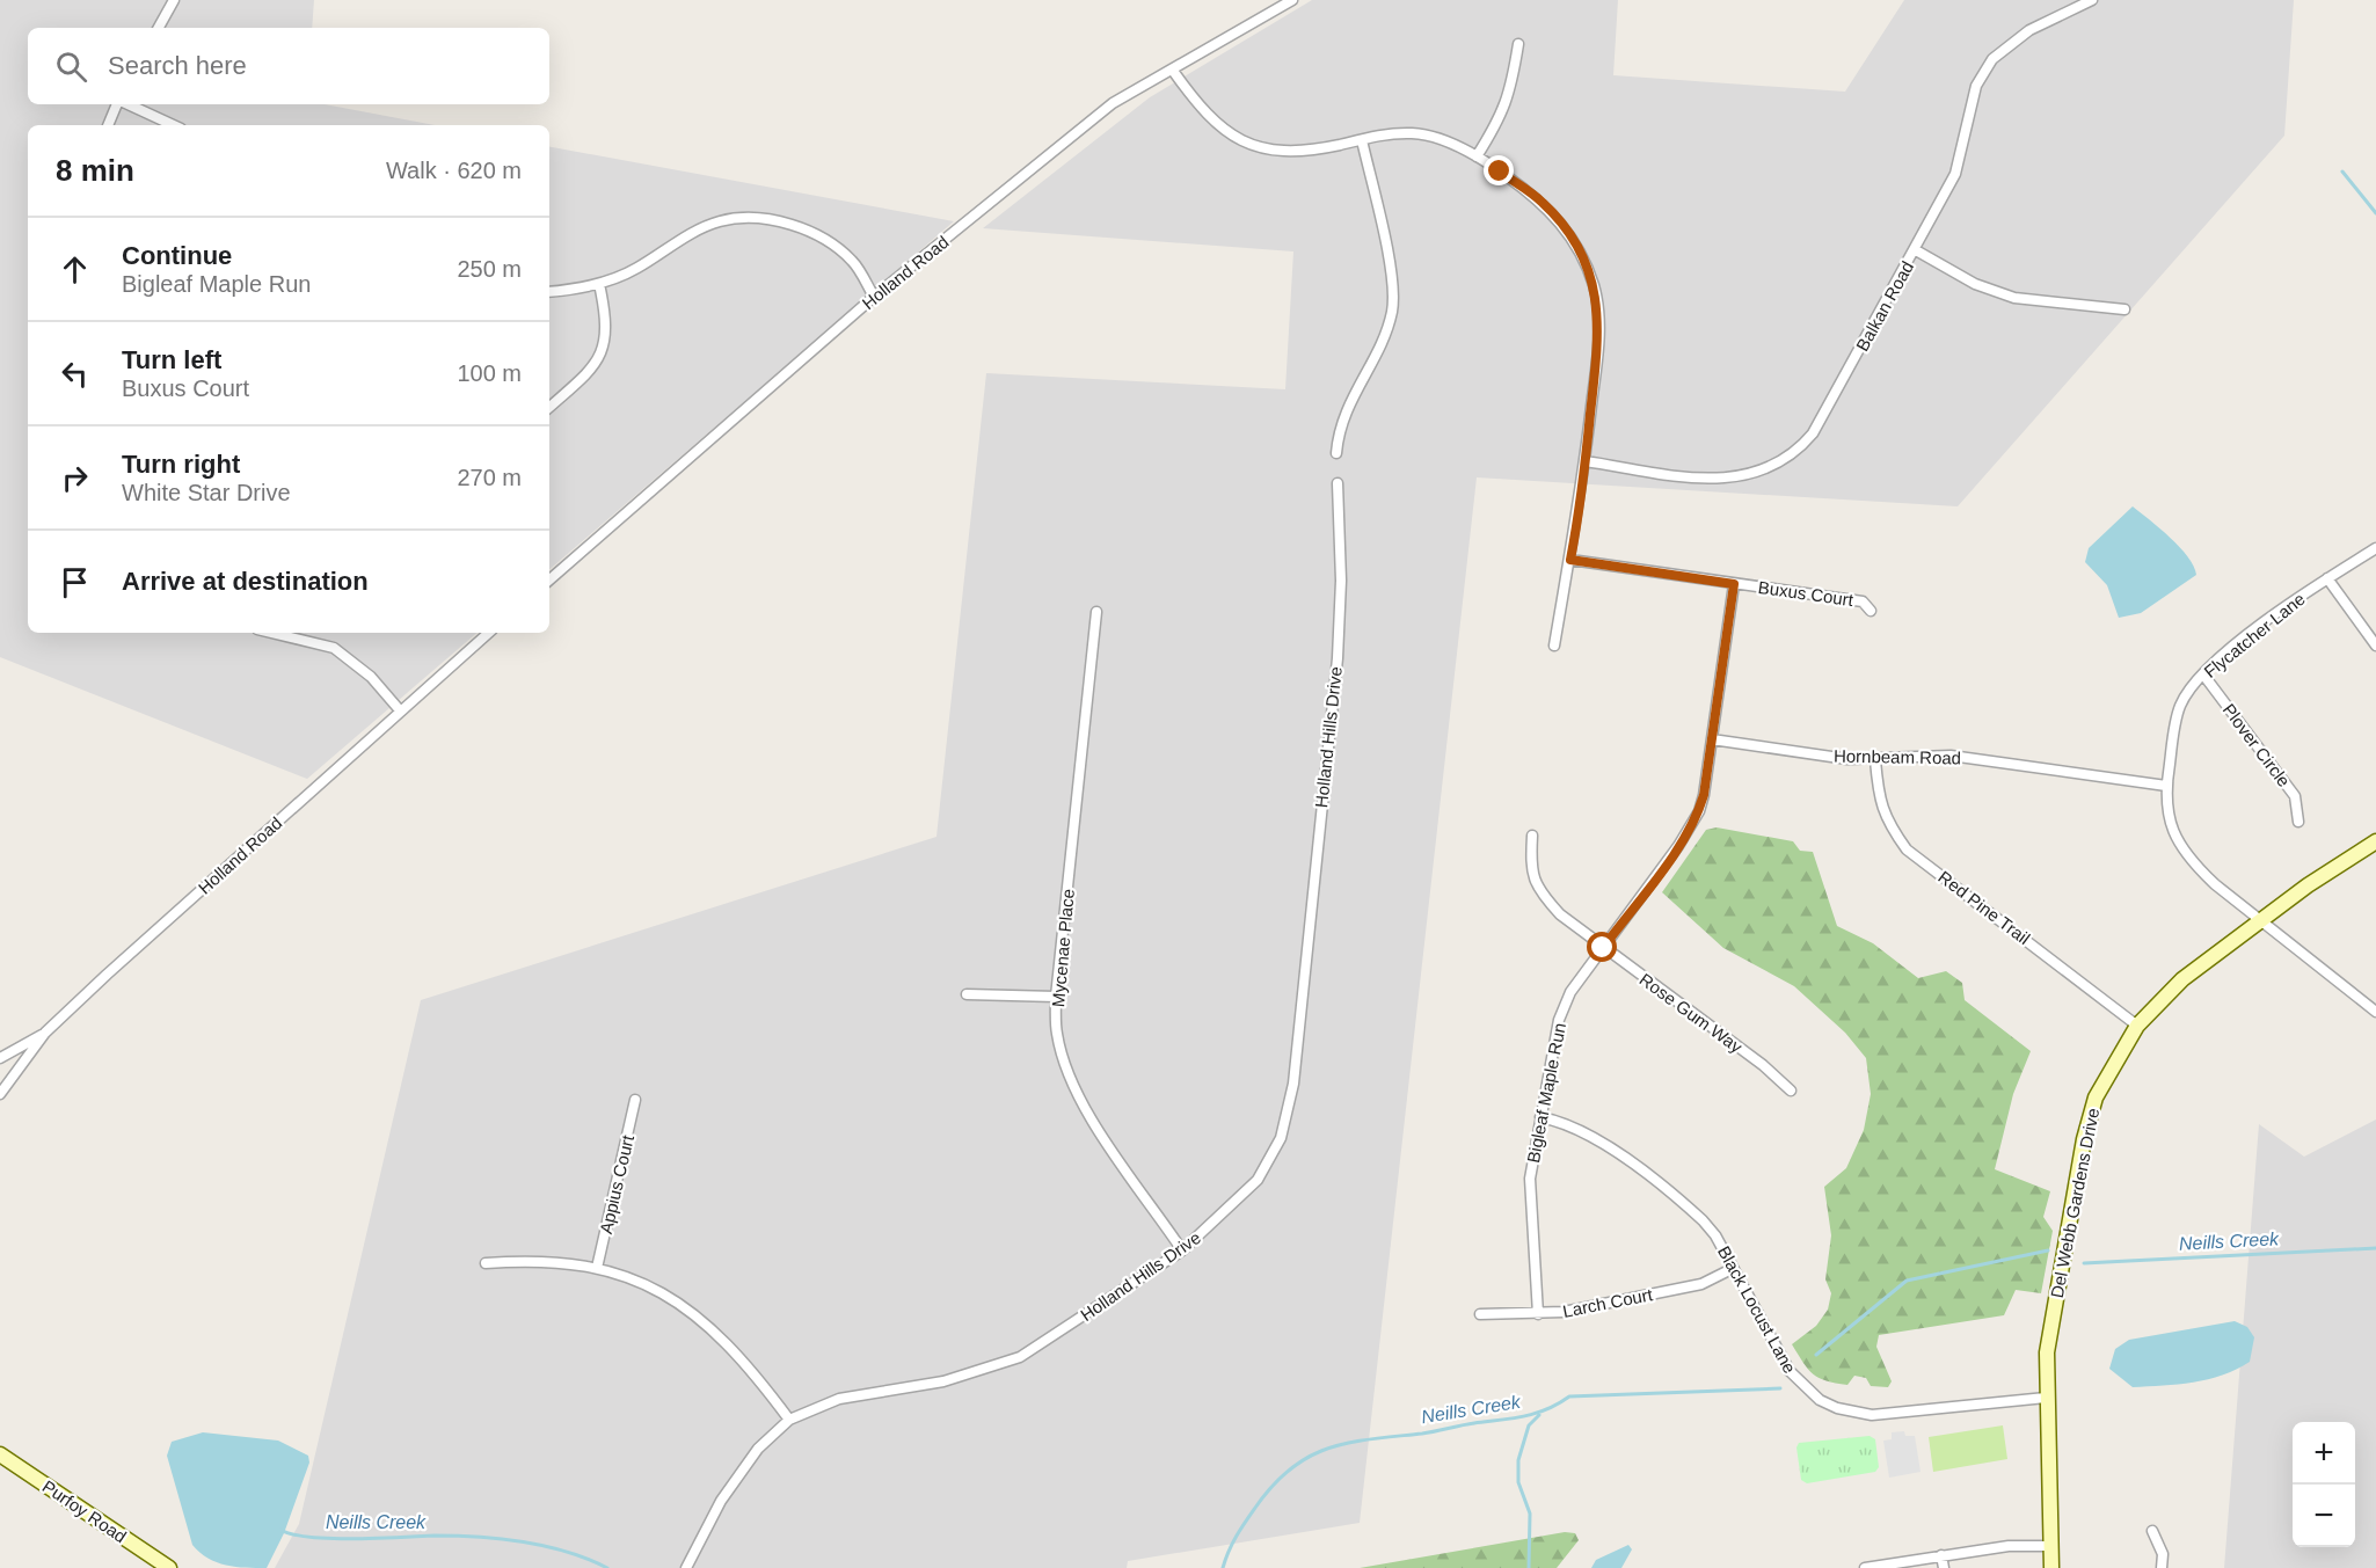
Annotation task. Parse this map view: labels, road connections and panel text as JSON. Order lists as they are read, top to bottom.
{
  "streets": {
    "street": [
      "Holland Road",
      "Balkan Road",
      "Buxus Court",
      "Flycatcher Lane",
      "Holland Hills Drive",
      "Plover Circle",
      "Hornbeam Road",
      "Red Pine Trail",
      "Mycenae Place",
      "Rose Gum Way",
      "Bigleaf Maple Run",
      "Appius Court",
      "Del Webb Gardens Drive",
      "Larch Court",
      "Black Locust Lane",
      "Purfoy Road"
    ]
  },
  "crossings": [
    ["Buxus Court", "Bigleaf Maple Run"],
    ["Flycatcher Lane", "Plover Circle"],
    ["Flycatcher Lane", "Hornbeam Road"],
    ["Flycatcher Lane", "Del Webb Gardens Drive"],
    ["Holland Hills Drive", "Mycenae Place"],
    ["Hornbeam Road", "Red Pine Trail"],
    ["Hornbeam Road", "Bigleaf Maple Run"],
    ["Red Pine Trail", "Del Webb Gardens Drive"],
    ["Rose Gum Way", "Bigleaf Maple Run"],
    ["Bigleaf Maple Run", "Larch Court"],
    ["Bigleaf Maple Run", "Black Locust Lane"],
    ["Del Webb Gardens Drive", "Black Locust Lane"],
    ["Larch Court", "Black Locust Lane"]
  ],
  "water": ["Neills Creek"],
  "page": {
    "search": "Search here",
    "heading": ["8 min", "Walk · 620 m"],
    "list": [
      ["Continue", "Bigleaf Maple Run", "250 m"],
      ["Turn left", "Buxus Court", "100 m"],
      ["Turn right", "White Star Drive", "270 m"],
      "Arrive at destination"
    ],
    "map_buttons": ["+", "−"]
  }
}
